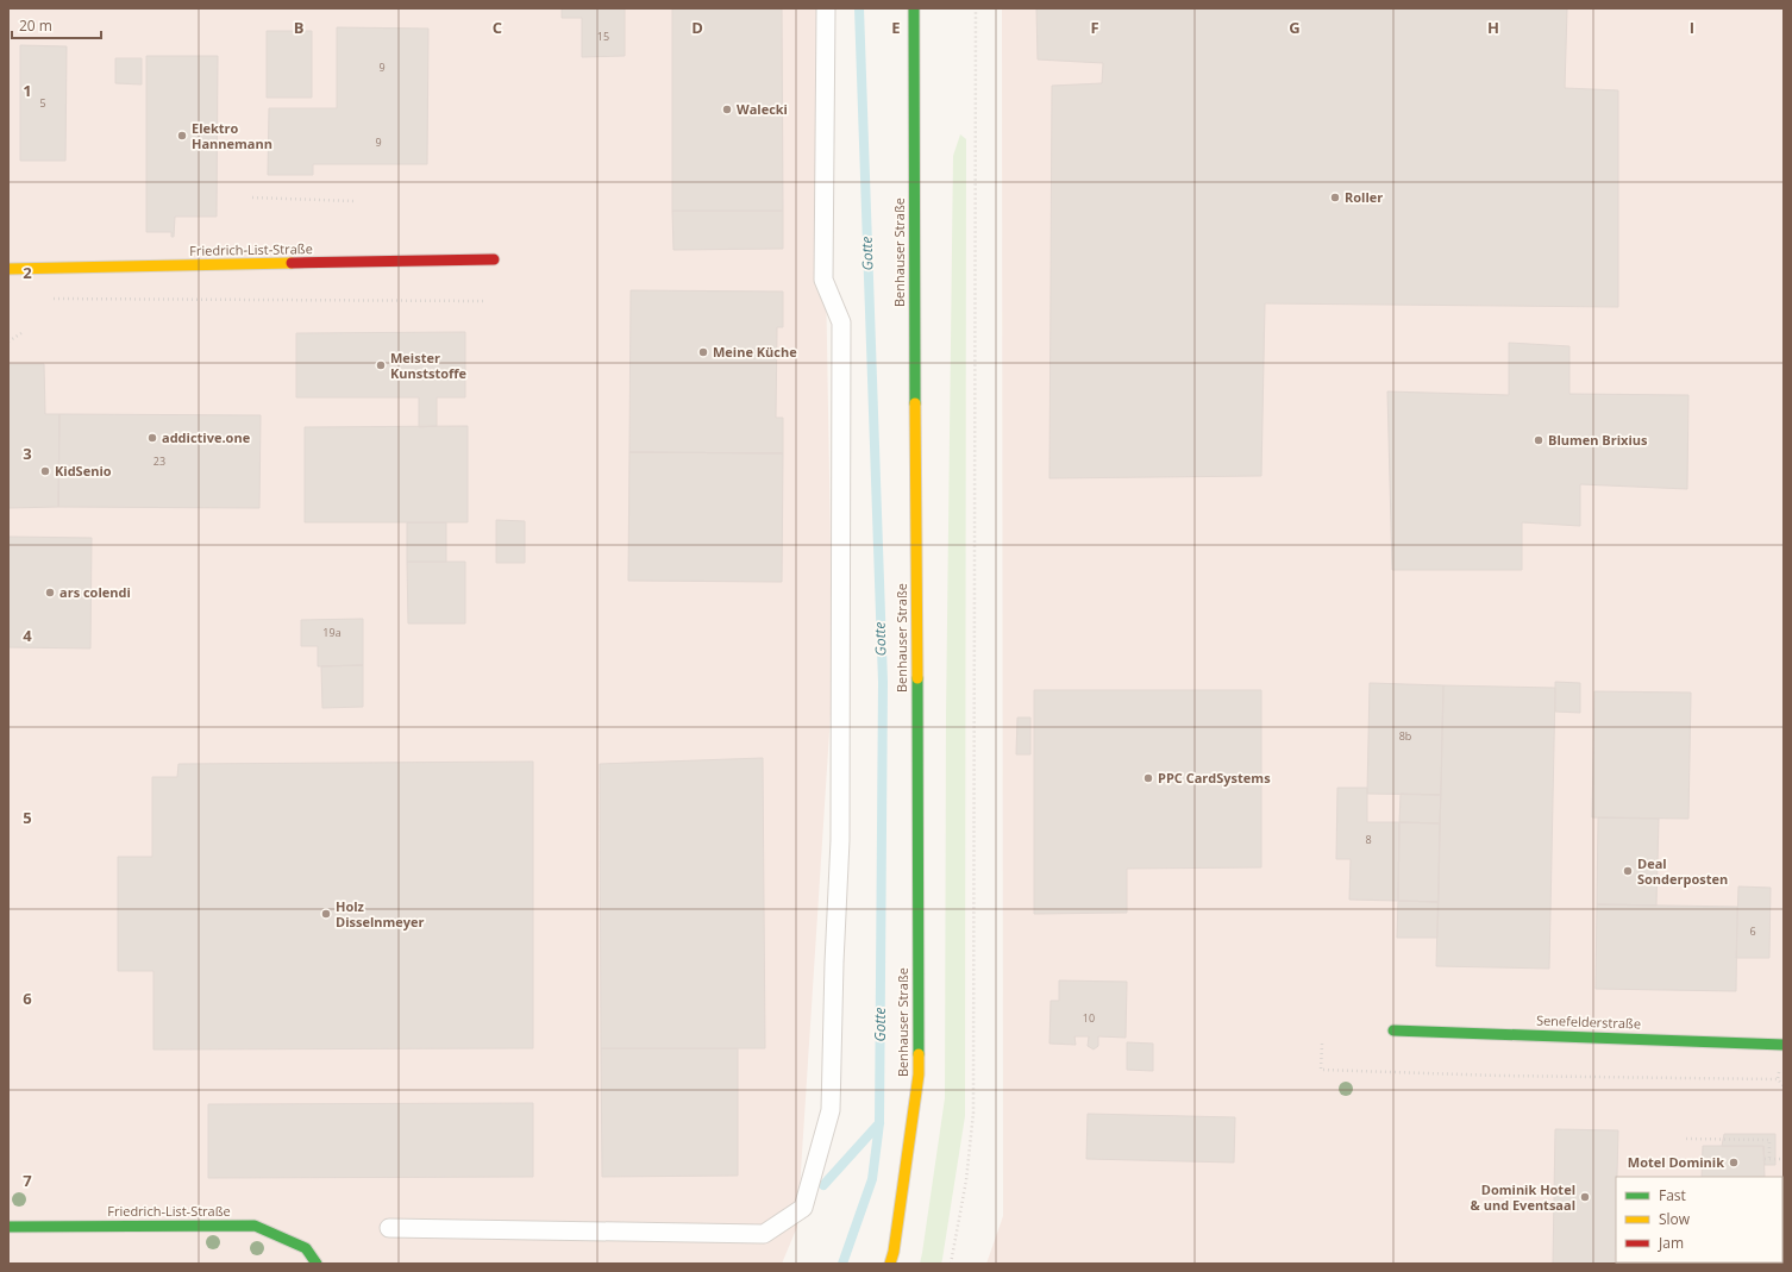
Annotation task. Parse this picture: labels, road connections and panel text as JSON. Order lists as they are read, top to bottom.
{
  "streets": {
    "main road": ["Friedrich-List-Straße", "Benhauser Straße", "Senefelderstraße"]
  },
  "water": ["Gotte"],
  "places": [
    "Walecki",
    "Elektro Hannemann",
    "Roller",
    "Meine Küche",
    "Meister Kunststoffe",
    "addictive.one",
    "Blumen Brixius",
    "KidSenio",
    "ars colendi",
    "PPC CardSystems",
    "Deal Sonderposten",
    "Holz Disselnmeyer",
    "Motel Dominik",
    "Dominik Hotel & und Eventsaal"
  ],
  "house_numbers": [
    "15",
    "9",
    "5",
    "9",
    "23",
    "19a",
    "8b",
    "8",
    "6",
    "10"
  ],
  "legend": ["Fast", "Slow", "Jam"],
  "scale_bar": "20 m",
  "grid": {
    "columns": [
      "B",
      "C",
      "D",
      "E",
      "F",
      "G",
      "H",
      "I"
    ],
    "rows": [
      "1",
      "2",
      "3",
      "4",
      "5",
      "6",
      "7"
    ]
  }
}
